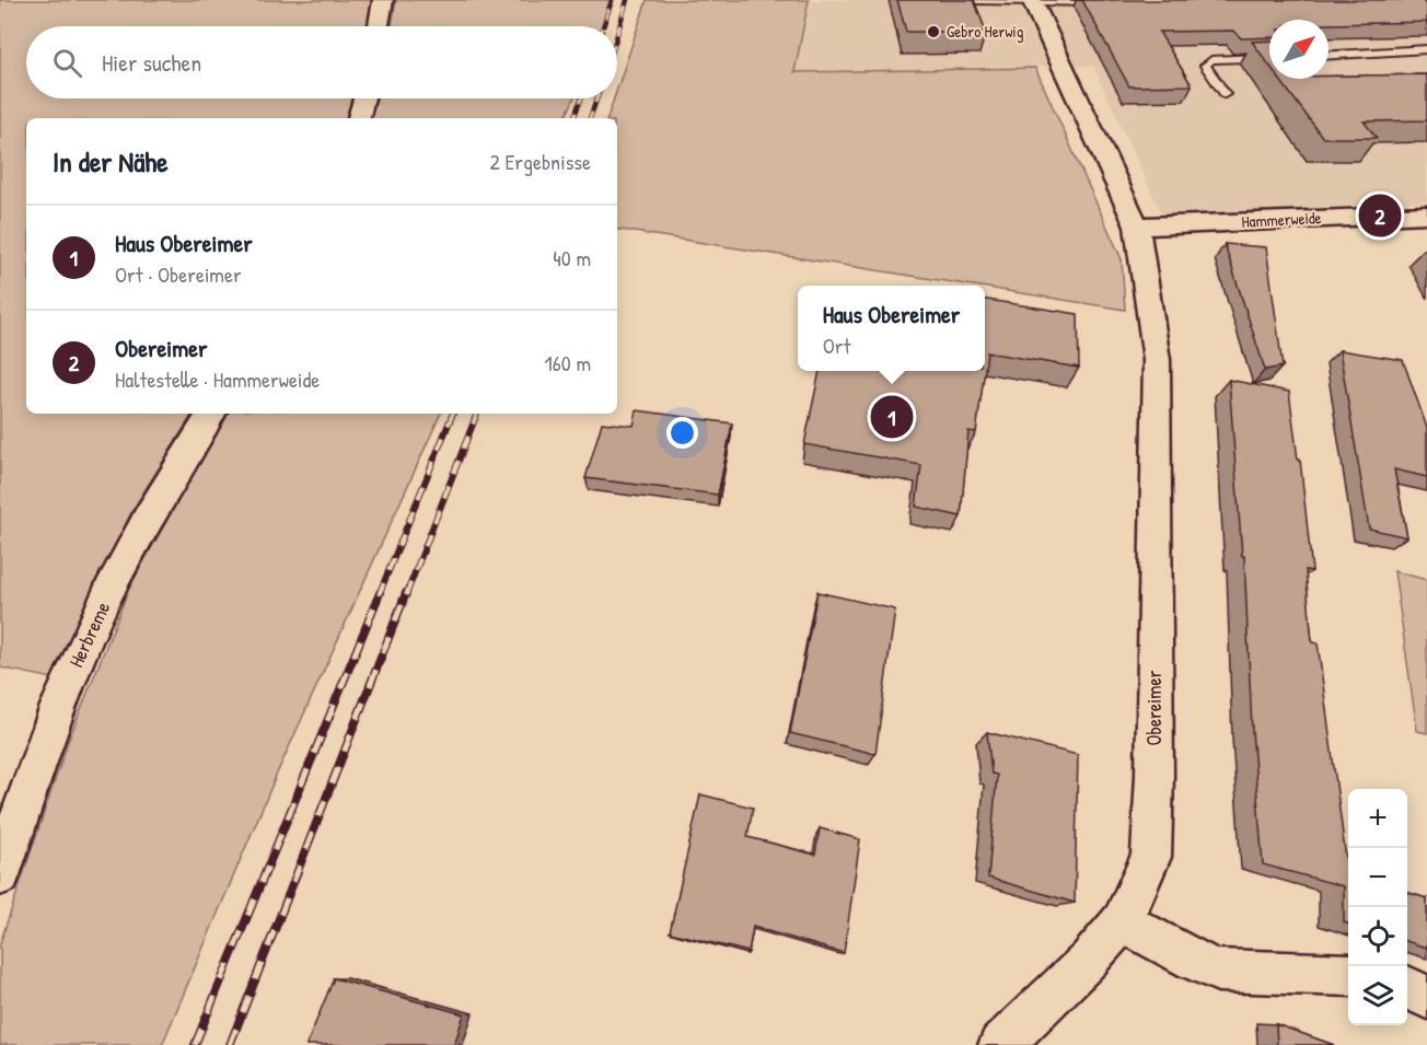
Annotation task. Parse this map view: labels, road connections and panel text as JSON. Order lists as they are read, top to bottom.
{
  "streets": {
    "street": ["Hammerweide", "Herbreme", "Obereimer"]
  },
  "crossings": [
    ["Hammerweide", "Obereimer"]
  ],
  "places": ["Gebro Herwig"],
  "north": "top right",
  "page": {
    "search": "Hier suchen",
    "heading": ["In der Nähe", "2 Ergebnisse"],
    "pins": ["2", "1"],
    "list": [
      {
        "mark": "1",
        "name": "Haus Obereimer",
        "note": "Ort · Obereimer",
        "value": "40 m"
      },
      {
        "mark": "2",
        "name": "Obereimer",
        "note": "Haltestelle · Hammerweide",
        "value": "160 m"
      }
    ],
    "popup": ["Haus Obereimer", "Ort"],
    "map_buttons": ["+", "−"]
  }
}
